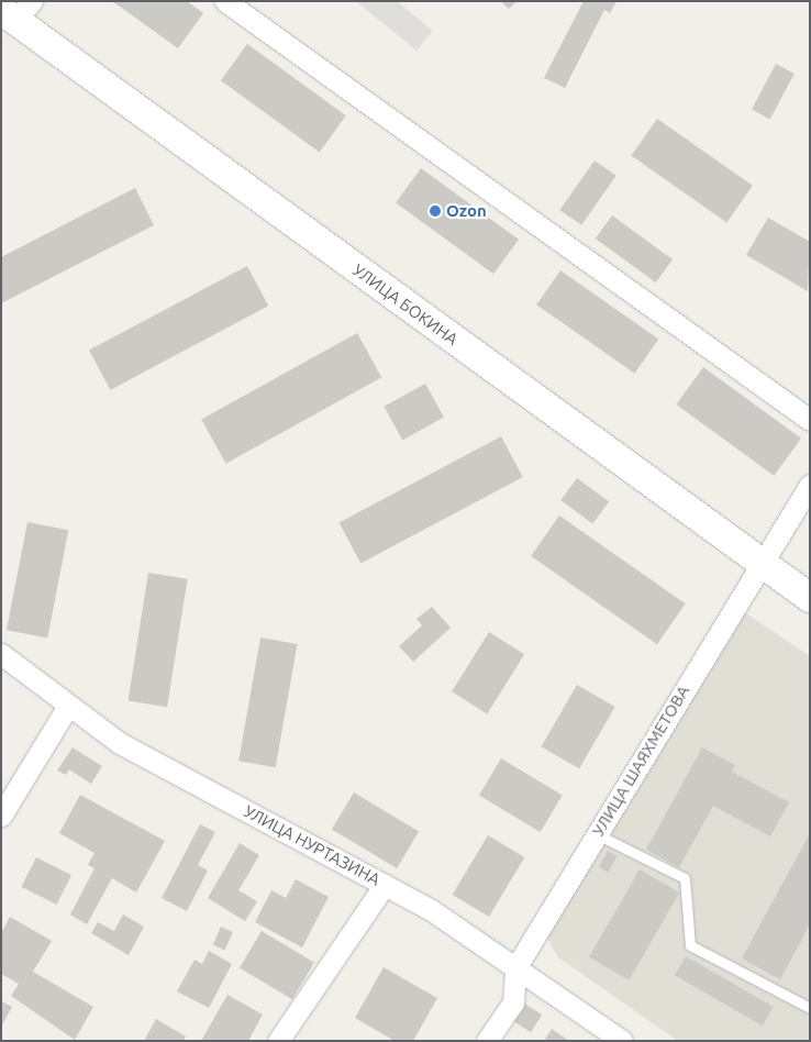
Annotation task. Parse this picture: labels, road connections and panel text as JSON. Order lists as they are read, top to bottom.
{
  "streets": {
    "street": ["УЛИЦА БОКИНА", "УЛИЦА ШАЯХМЕТОВА", "УЛИЦА НУРТАЗИНА"]
  },
  "crossings": [
    ["УЛИЦА БОКИНА", "УЛИЦА ШАЯХМЕТОВА"],
    ["УЛИЦА ШАЯХМЕТОВА", "УЛИЦА НУРТАЗИНА"]
  ],
  "places": ["Ozon"]
}
